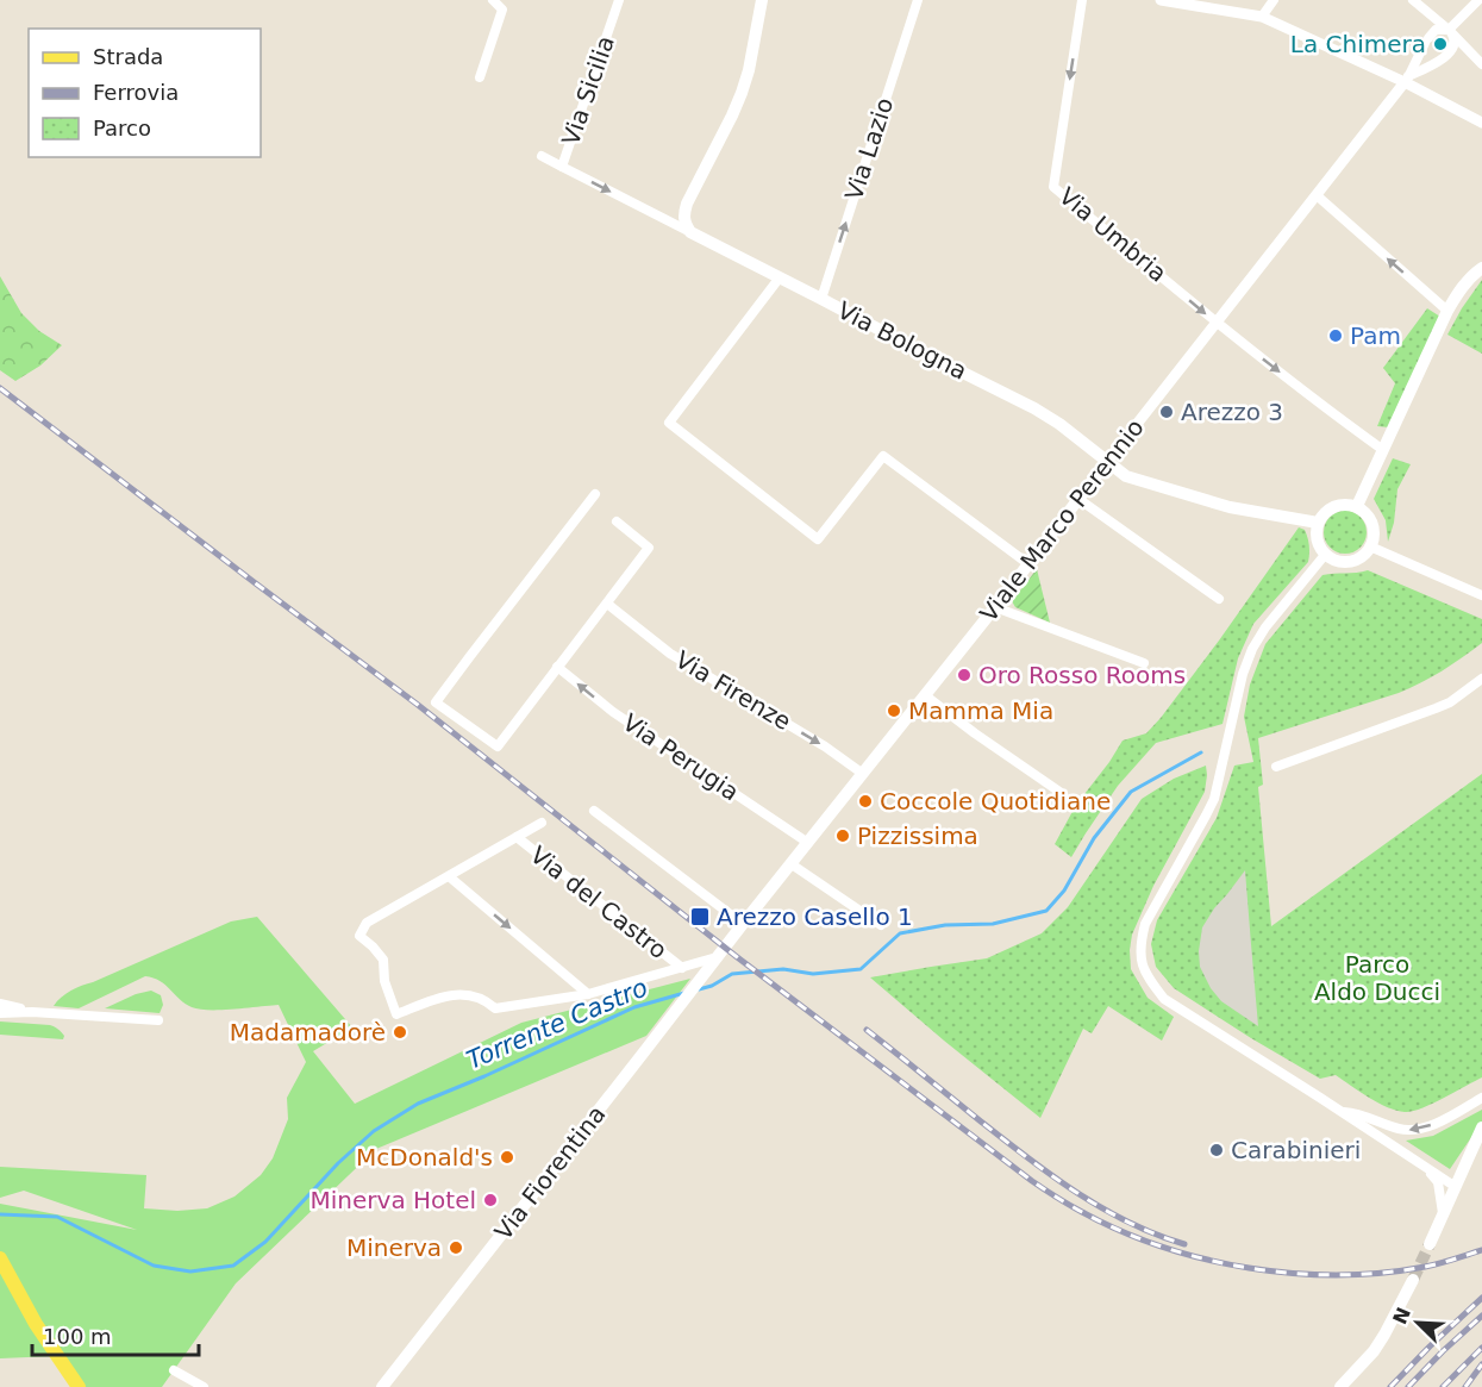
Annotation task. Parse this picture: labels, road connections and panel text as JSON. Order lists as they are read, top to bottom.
{
  "streets": {
    "main road": ["Via Bologna", "Viale Marco Perennio", "Via Fiorentina"],
    "street": [
      "Via Sicilia",
      "Via Lazio",
      "Via Umbria",
      "Via Firenze",
      "Via Perugia",
      "Via del Castro"
    ]
  },
  "crossings": [
    ["Via Sicilia", "Via Bologna"],
    ["Via Lazio", "Via Bologna"],
    ["Via Umbria", "Viale Marco Perennio"],
    ["Via Bologna", "Viale Marco Perennio"],
    ["Viale Marco Perennio", "Via Firenze"],
    ["Viale Marco Perennio", "Via Perugia"],
    ["Viale Marco Perennio", "Via del Castro"],
    ["Viale Marco Perennio", "Via Fiorentina"],
    ["Via del Castro", "Via Fiorentina"]
  ],
  "one_way": [
    "Via Sicilia",
    "Via Lazio",
    "Via Umbria",
    "Via Firenze",
    "Via Perugia"
  ],
  "water": ["Torrente Castro"],
  "parks": ["Parco Aldo Ducci"],
  "places": {
    "other": [
      "La Chimera",
      "Pam",
      "Arezzo 3",
      "Oro Rosso Rooms",
      "Mamma Mia",
      "Coccole Quotidiane",
      "Pizzissima",
      "Madamadorè",
      "Carabinieri",
      "McDonald's",
      "Minerva Hotel",
      "Minerva"
    ],
    "transit": ["Arezzo Casello 1"]
  },
  "legend": ["Strada", "Ferrovia", "Parco"],
  "scale_bar": "100 m",
  "north": "top left"
}
